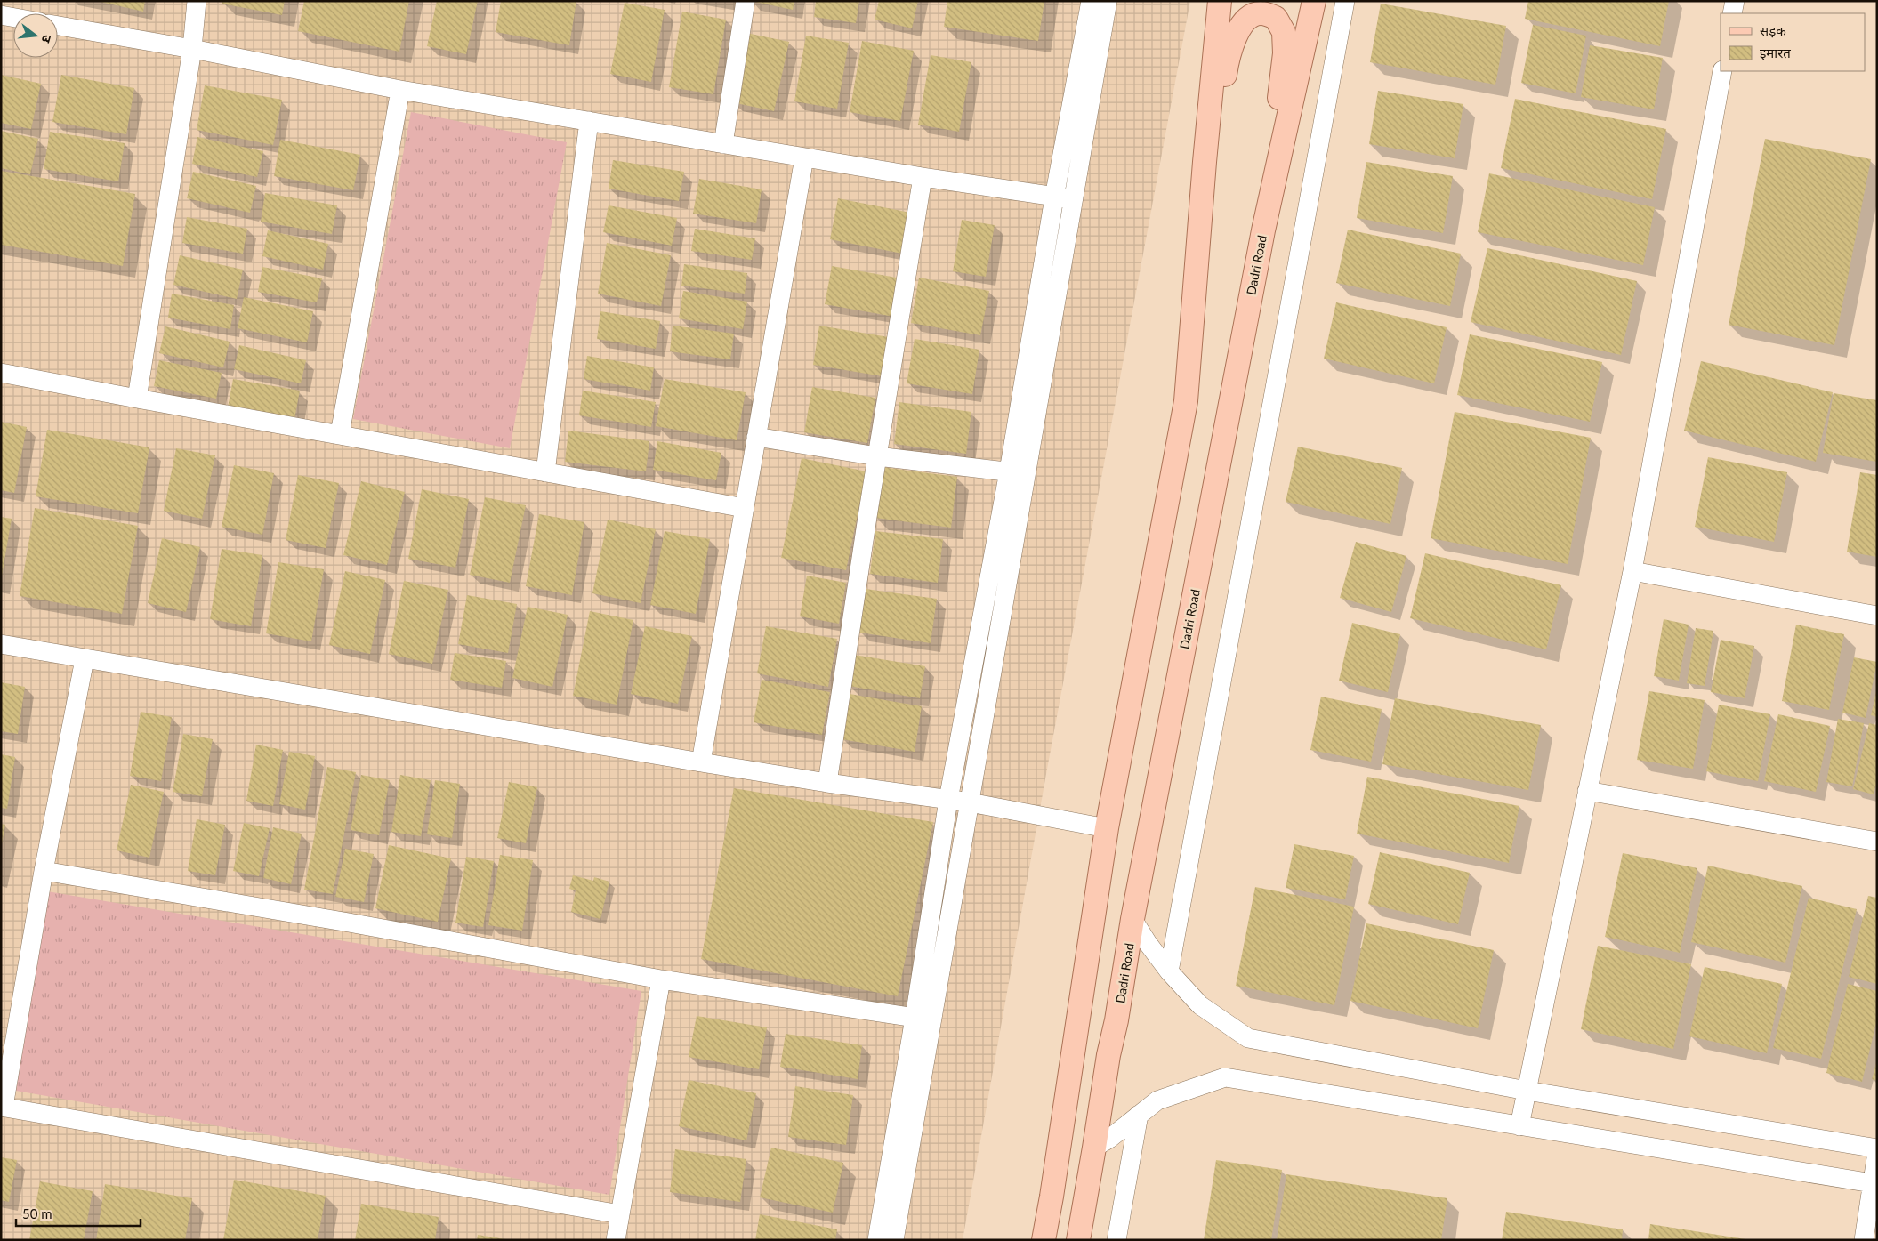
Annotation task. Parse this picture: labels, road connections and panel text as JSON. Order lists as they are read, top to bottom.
{
  "streets": {
    "main road": ["Dadri Road"]
  },
  "legend": ["सड़क", "इमारत"],
  "scale_bar": "50 m",
  "north": "right"
}
